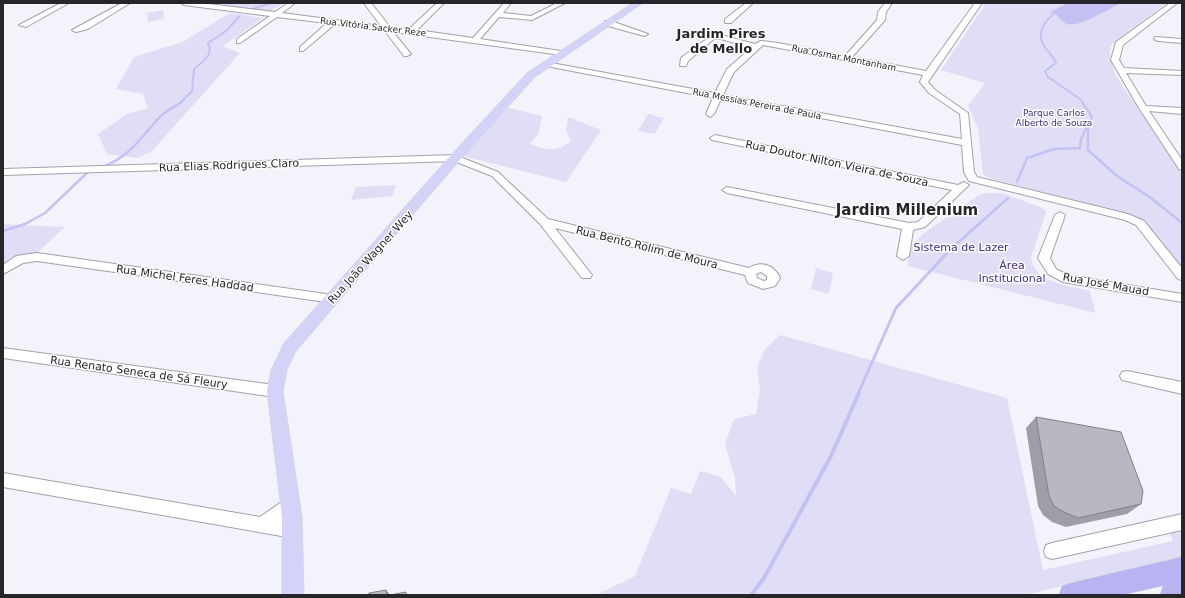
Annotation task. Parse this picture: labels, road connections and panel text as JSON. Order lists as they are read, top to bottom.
{
  "streets": {
    "main road": ["Rua João Wagner Wey"],
    "street": [
      "Rua Vitória Sacker Reze",
      "Rua Osmar Montanham",
      "Rua Messias Pereira de Paula",
      "Rua Doutor Nilton Vieira de Souza",
      "Rua Elias Rodrigues Claro",
      "Rua Bento Rolim de Moura",
      "Rua Michel Feres Haddad",
      "Rua José Mauad",
      "Rua Renato Seneca de Sá Fleury"
    ]
  },
  "crossings": [
    ["Rua Vitória Sacker Reze", "Rua João Wagner Wey"],
    ["Rua Messias Pereira de Paula", "Rua João Wagner Wey"],
    ["Rua Elias Rodrigues Claro", "Rua João Wagner Wey"],
    ["Rua João Wagner Wey", "Rua Michel Feres Haddad"],
    ["Rua João Wagner Wey", "Rua Renato Seneca de Sá Fleury"]
  ],
  "districts": ["Jardim Pires de Mello", "Jardim Millenium"],
  "parks": ["Parque Carlos Alberto de Souza", "Sistema de Lazer", "Área Institucional"]
}
